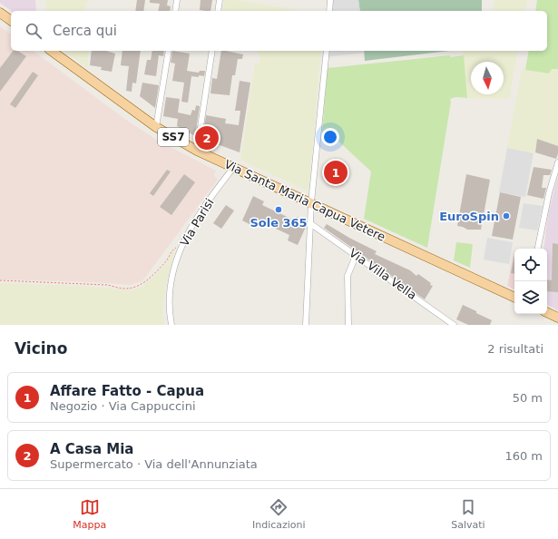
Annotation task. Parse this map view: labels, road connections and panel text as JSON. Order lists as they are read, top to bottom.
{
  "streets": {
    "main road": ["SS7", "Via Santa Maria Capua Vetere"],
    "street": ["Via Parisi", "Via Villa Vella"]
  },
  "crossings": [
    ["Via Santa Maria Capua Vetere", "Via Parisi"]
  ],
  "places": ["Sole 365", "EuroSpin"],
  "north": "bottom",
  "page": {
    "search": "Cerca qui",
    "pins": ["2", "1"],
    "heading": ["Vicino", "2 risultati"],
    "list": [
      {
        "mark": "1",
        "name": "Affare Fatto - Capua",
        "note": "Negozio · Via Cappuccini",
        "value": "50 m"
      },
      {
        "mark": "2",
        "name": "A Casa Mia",
        "note": "Supermercato · Via dell'Annunziata",
        "value": "160 m"
      }
    ],
    "nav": ["Mappa", "Indicazioni", "Salvati"]
  }
}
